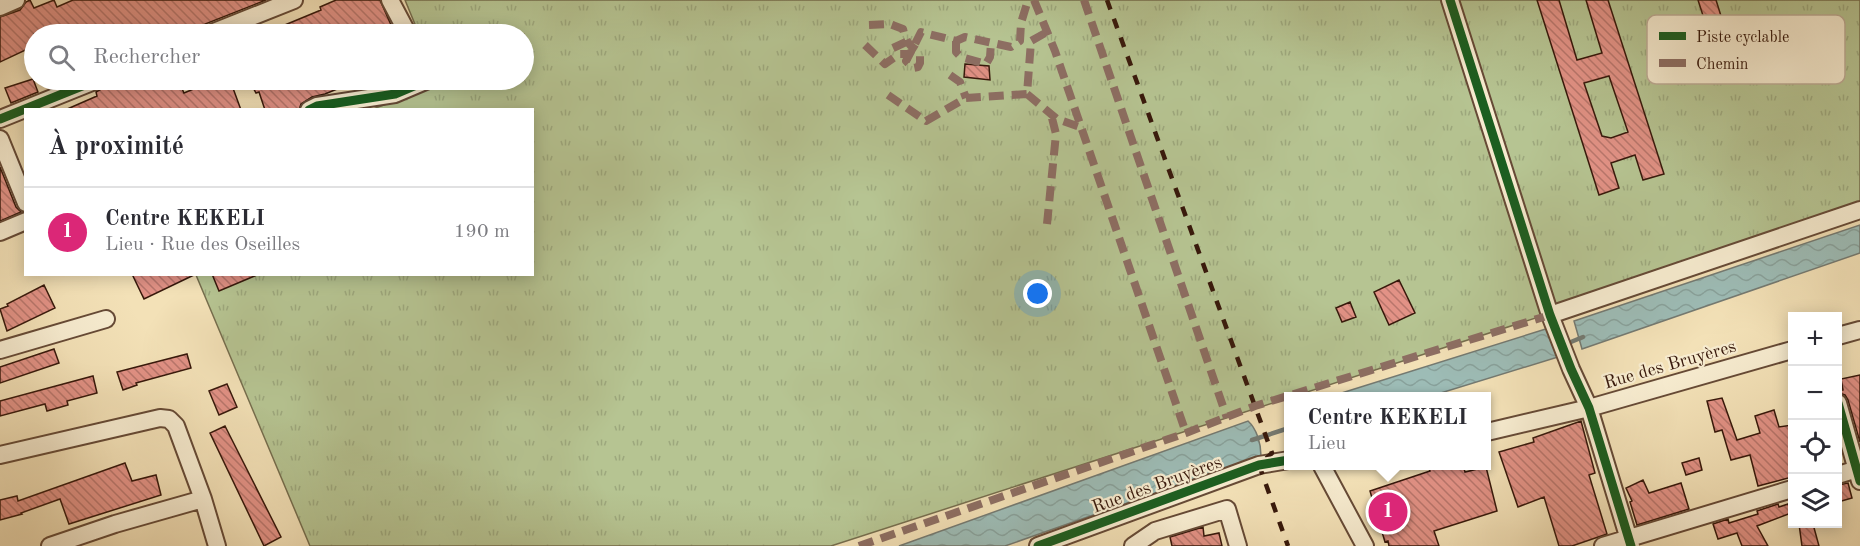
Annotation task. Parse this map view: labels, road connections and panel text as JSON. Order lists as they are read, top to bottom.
{
  "streets": {
    "street": ["Rue des Bruyères"]
  },
  "legend": ["Piste cyclable", "Chemin"],
  "page": {
    "search": "Rechercher",
    "heading": "À proximité",
    "list": [
      {
        "mark": "1",
        "name": "Centre KEKELI",
        "note": "Lieu · Rue des Oseilles",
        "value": "190 m"
      }
    ],
    "map_buttons": ["+", "−"],
    "popup": ["Centre KEKELI", "Lieu"],
    "pins": "1"
  }
}
